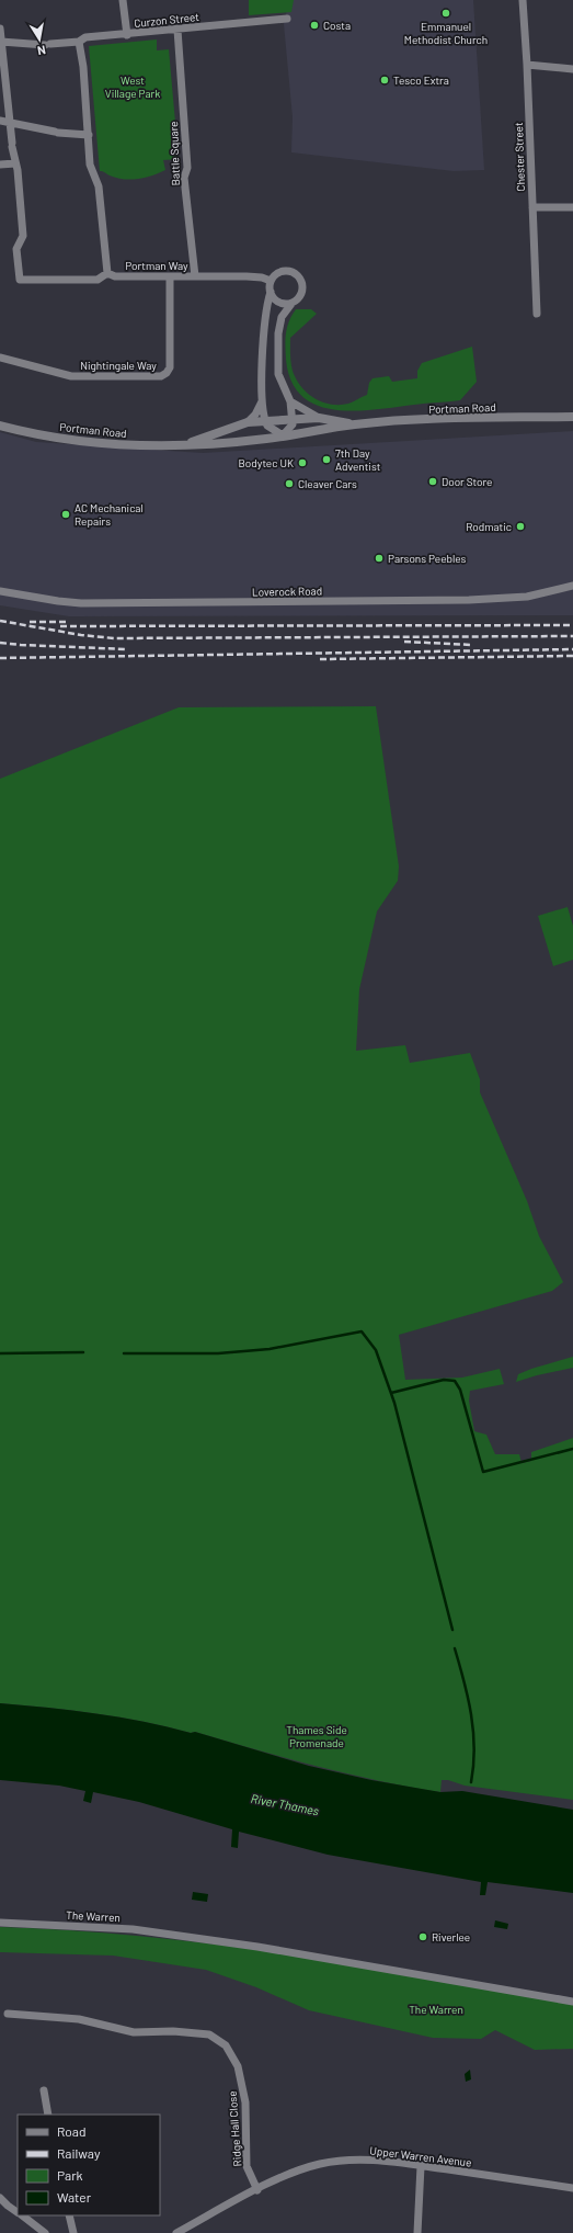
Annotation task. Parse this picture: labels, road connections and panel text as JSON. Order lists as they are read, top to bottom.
{
  "streets": {
    "street": [
      "Curzon Street",
      "Battle Square",
      "Chester Street",
      "Portman Way",
      "Nightingale Way",
      "Portman Road",
      "Loverock Road",
      "The Warren",
      "Ridge Hall Close",
      "Upper Warren Avenue"
    ]
  },
  "crossings": [
    ["Curzon Street", "Battle Square"],
    ["Battle Square", "Portman Way"],
    ["Portman Way", "Nightingale Way"],
    ["Ridge Hall Close", "Upper Warren Avenue"]
  ],
  "water": ["River Thames"],
  "parks": ["West Village Park", "Thames Side Promenade", "The Warren"],
  "places": [
    "Emmanuel Methodist Church",
    "Costa",
    "Tesco Extra",
    "7th Day Adventist",
    "Bodytec UK",
    "Door Store",
    "Cleaver Cars",
    "AC Mechanical Repairs",
    "Rodmatic",
    "Parsons Peebles",
    "Riverlee"
  ],
  "legend": [
    "Road",
    "Railway",
    "Park",
    "Water"
  ],
  "north": "bottom"
}
